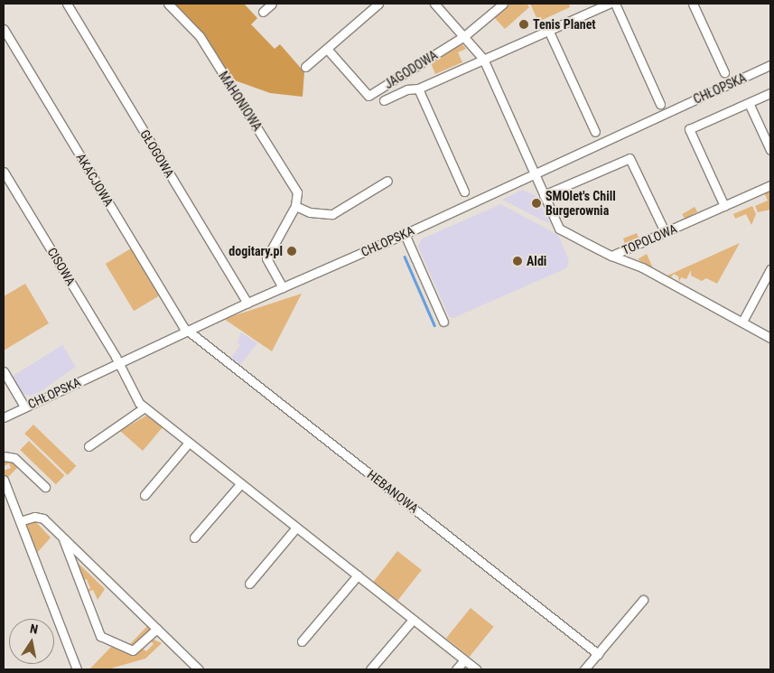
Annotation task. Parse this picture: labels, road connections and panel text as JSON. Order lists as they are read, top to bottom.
{
  "streets": {
    "street": [
      "JAGODOWA",
      "CHŁOPSKA",
      "MAHONIOWA",
      "GŁOGOWA",
      "AKACJOWA",
      "TOPOLOWA",
      "CISOWA",
      "HEBANOWA"
    ]
  },
  "crossings": [
    ["JAGODOWA", "TOPOLOWA"],
    ["CHŁOPSKA", "GŁOGOWA"],
    ["CHŁOPSKA", "AKACJOWA"],
    ["CHŁOPSKA", "TOPOLOWA"],
    ["CHŁOPSKA", "CISOWA"],
    ["CHŁOPSKA", "HEBANOWA"],
    ["AKACJOWA", "HEBANOWA"]
  ],
  "places": [
    "Tenis Planet",
    "SMOlet's Chill Burgerownia",
    "dogitary.pl",
    "Aldi"
  ],
  "north": "top"
}
